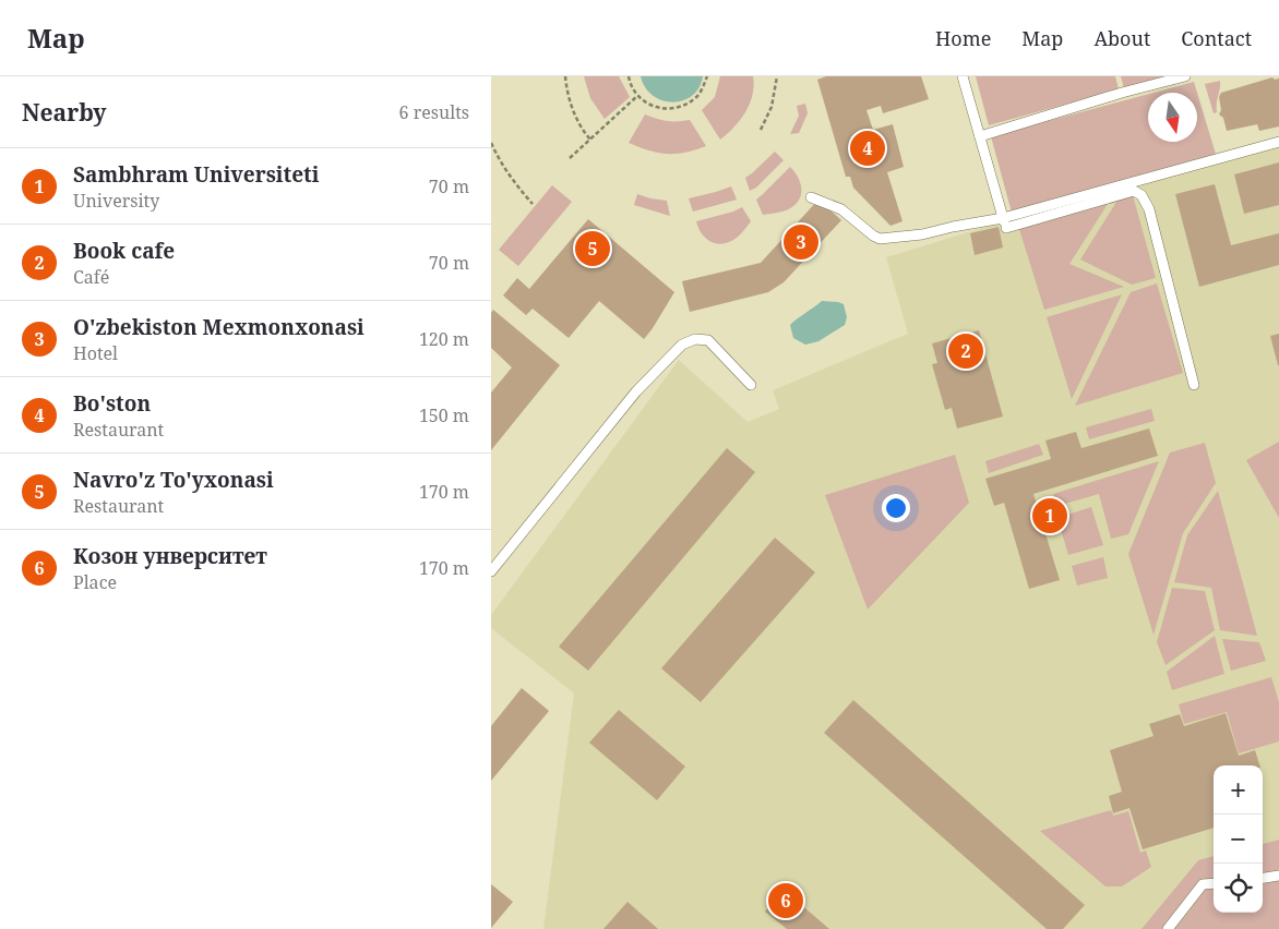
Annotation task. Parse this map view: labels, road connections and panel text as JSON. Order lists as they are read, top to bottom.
{
  "north": "bottom",
  "page": {
    "header": "Map",
    "nav": [
      "Home",
      "Map",
      "About",
      "Contact"
    ],
    "heading": ["Nearby", "6 results"],
    "pins": [
      "4",
      "3",
      "5",
      "2",
      "1",
      "6"
    ],
    "list": [
      {
        "mark": "1",
        "name": "Sambhram Universiteti",
        "note": "University",
        "value": "70 m"
      },
      {
        "mark": "2",
        "name": "Book cafe",
        "note": "Café",
        "value": "70 m"
      },
      {
        "mark": "3",
        "name": "O'zbekiston Mexmonxonasi",
        "note": "Hotel",
        "value": "120 m"
      },
      {
        "mark": "4",
        "name": "Bo'ston",
        "note": "Restaurant",
        "value": "150 m"
      },
      {
        "mark": "5",
        "name": "Navro'z To'yxonasi",
        "note": "Restaurant",
        "value": "170 m"
      },
      {
        "mark": "6",
        "name": "Козон унверситет",
        "note": "Place",
        "value": "170 m"
      }
    ],
    "map_buttons": ["+", "−"]
  }
}
